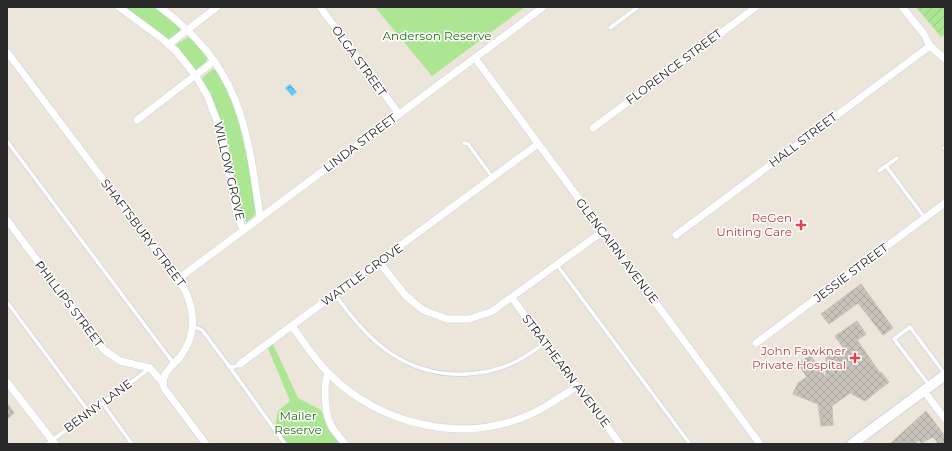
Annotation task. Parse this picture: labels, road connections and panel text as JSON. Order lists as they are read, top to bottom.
{
  "streets": {
    "street": [
      "OLGA STREET",
      "FLORENCE STREET",
      "HALL STREET",
      "LINDA STREET",
      "WILLOW GROVE",
      "SHAFTSBURY STREET",
      "GLENCAIRN AVENUE",
      "JESSIE STREET",
      "WATTLE GROVE",
      "PHILLIPS STREET",
      "STRATHEARN AVENUE"
    ],
    "lane": ["BENNY LANE"]
  },
  "crossings": [
    ["OLGA STREET", "LINDA STREET"],
    ["LINDA STREET", "WILLOW GROVE"],
    ["LINDA STREET", "SHAFTSBURY STREET"],
    ["LINDA STREET", "GLENCAIRN AVENUE"],
    ["GLENCAIRN AVENUE", "WATTLE GROVE"],
    ["PHILLIPS STREET", "BENNY LANE"]
  ],
  "parks": ["Anderson Reserve", "Mailer Reserve"],
  "places": {
    "health": ["ReGen Uniting Care", "John Fawkner Private Hospital"]
  }
}
